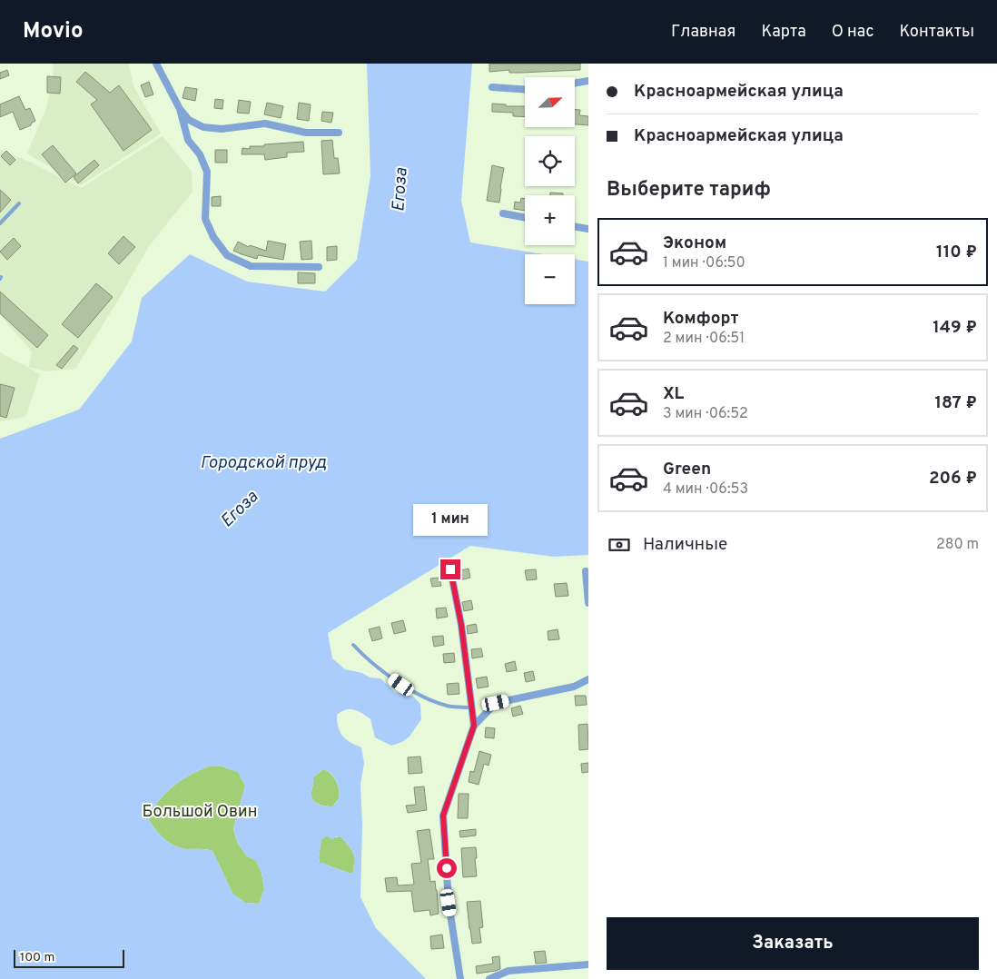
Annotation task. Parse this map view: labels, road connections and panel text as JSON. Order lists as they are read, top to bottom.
{
  "water": ["Егоза", "Городской пруд"],
  "parks": ["Большой Овин"],
  "scale_bar": "100 m",
  "north": "top right",
  "page": {
    "header": "Movio",
    "nav": [
      "Главная",
      "Карта",
      "О нас",
      "Контакты"
    ],
    "banner": ["Красноармейская улица", "Красноармейская улица"],
    "map_buttons": ["+", "−"],
    "heading": "Выберите тариф",
    "list": [
      {
        "name": "Эконом",
        "note": "1 мин · 06:50",
        "value": "110 ₽"
      },
      {
        "name": "Комфорт",
        "note": "2 мин · 06:51",
        "value": "149 ₽"
      },
      {
        "name": "XL",
        "note": "3 мин · 06:52",
        "value": "187 ₽"
      },
      {
        "name": "Green",
        "note": "4 мин · 06:53",
        "value": "206 ₽"
      }
    ],
    "bubble": "1 мин",
    "pay": ["Наличные", "280 m"],
    "buttons": "Заказать",
    "scale": "100 m"
  }
}
